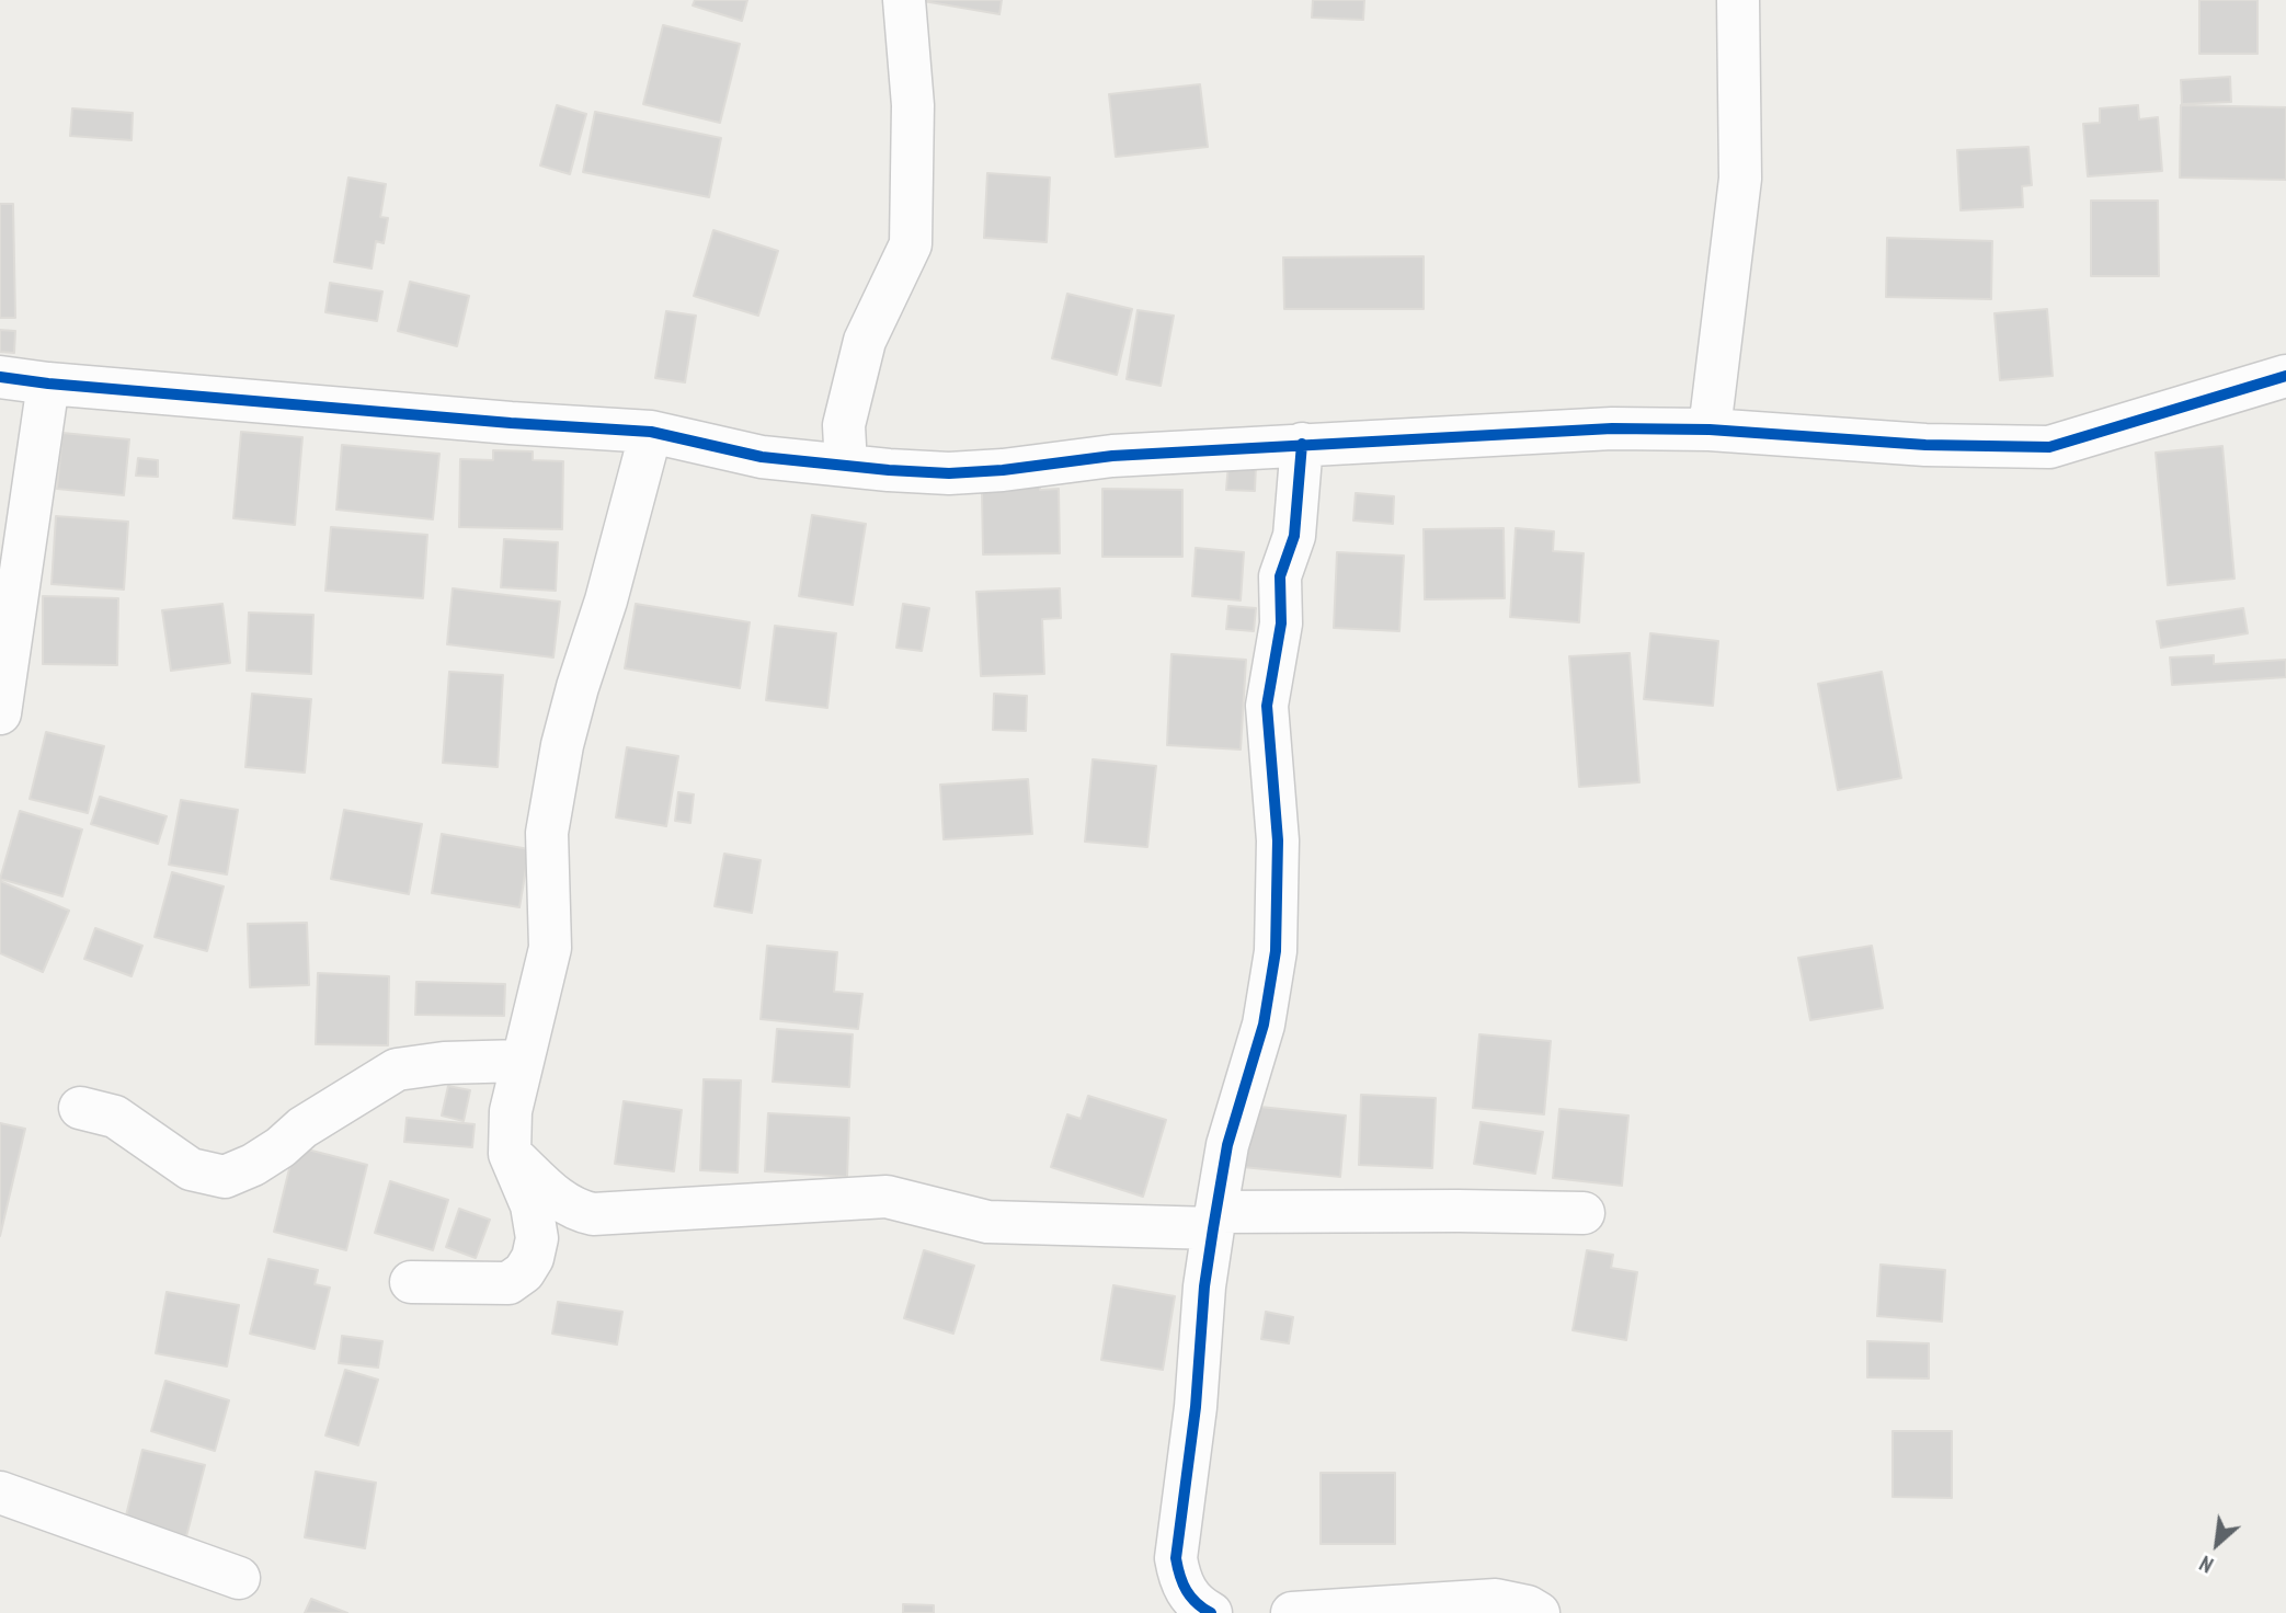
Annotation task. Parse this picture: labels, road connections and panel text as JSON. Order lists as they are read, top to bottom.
{
  "north": "bottom left"
}
